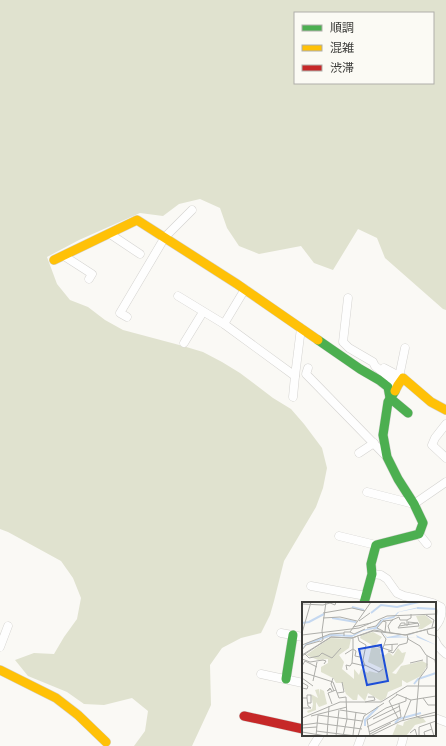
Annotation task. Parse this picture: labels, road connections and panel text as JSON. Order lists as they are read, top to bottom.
{
  "legend": ["順調", "混雑", "渋滞"]
}
